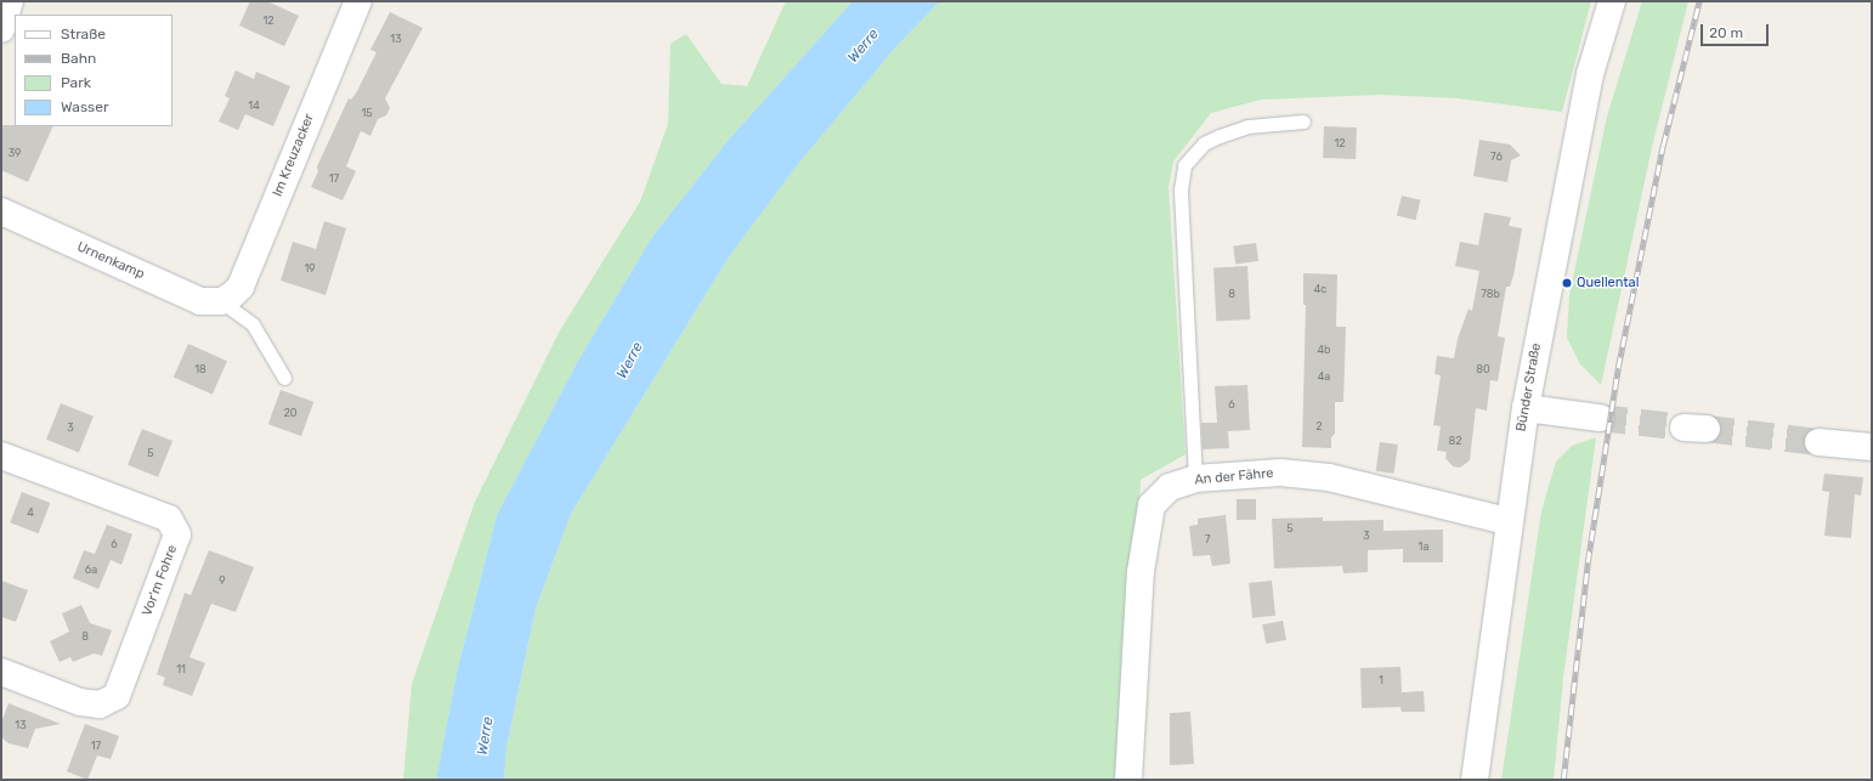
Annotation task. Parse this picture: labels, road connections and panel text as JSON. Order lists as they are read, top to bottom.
{
  "streets": {
    "street": [
      "Im Kreuzacker",
      "Urnenkamp",
      "Bünder Straße",
      "An der Fähre",
      "Vor'm Fohre"
    ]
  },
  "crossings": [
    ["Im Kreuzacker", "Urnenkamp"],
    ["Bünder Straße", "An der Fähre"]
  ],
  "water": ["Werre"],
  "places": ["Quellental"],
  "house_numbers": [
    "12",
    "13",
    "14",
    "15",
    "12",
    "39",
    "76",
    "17",
    "19",
    "4c",
    "8",
    "78b",
    "4b",
    "18",
    "80",
    "4a",
    "6",
    "20",
    "2",
    "3",
    "82",
    "5",
    "4",
    "5",
    "3",
    "7",
    "6",
    "1a",
    "6a",
    "9",
    "8",
    "11",
    "1",
    "13",
    "17"
  ],
  "legend": [
    "Straße",
    "Bahn",
    "Park",
    "Wasser"
  ],
  "scale_bar": "20 m"
}
